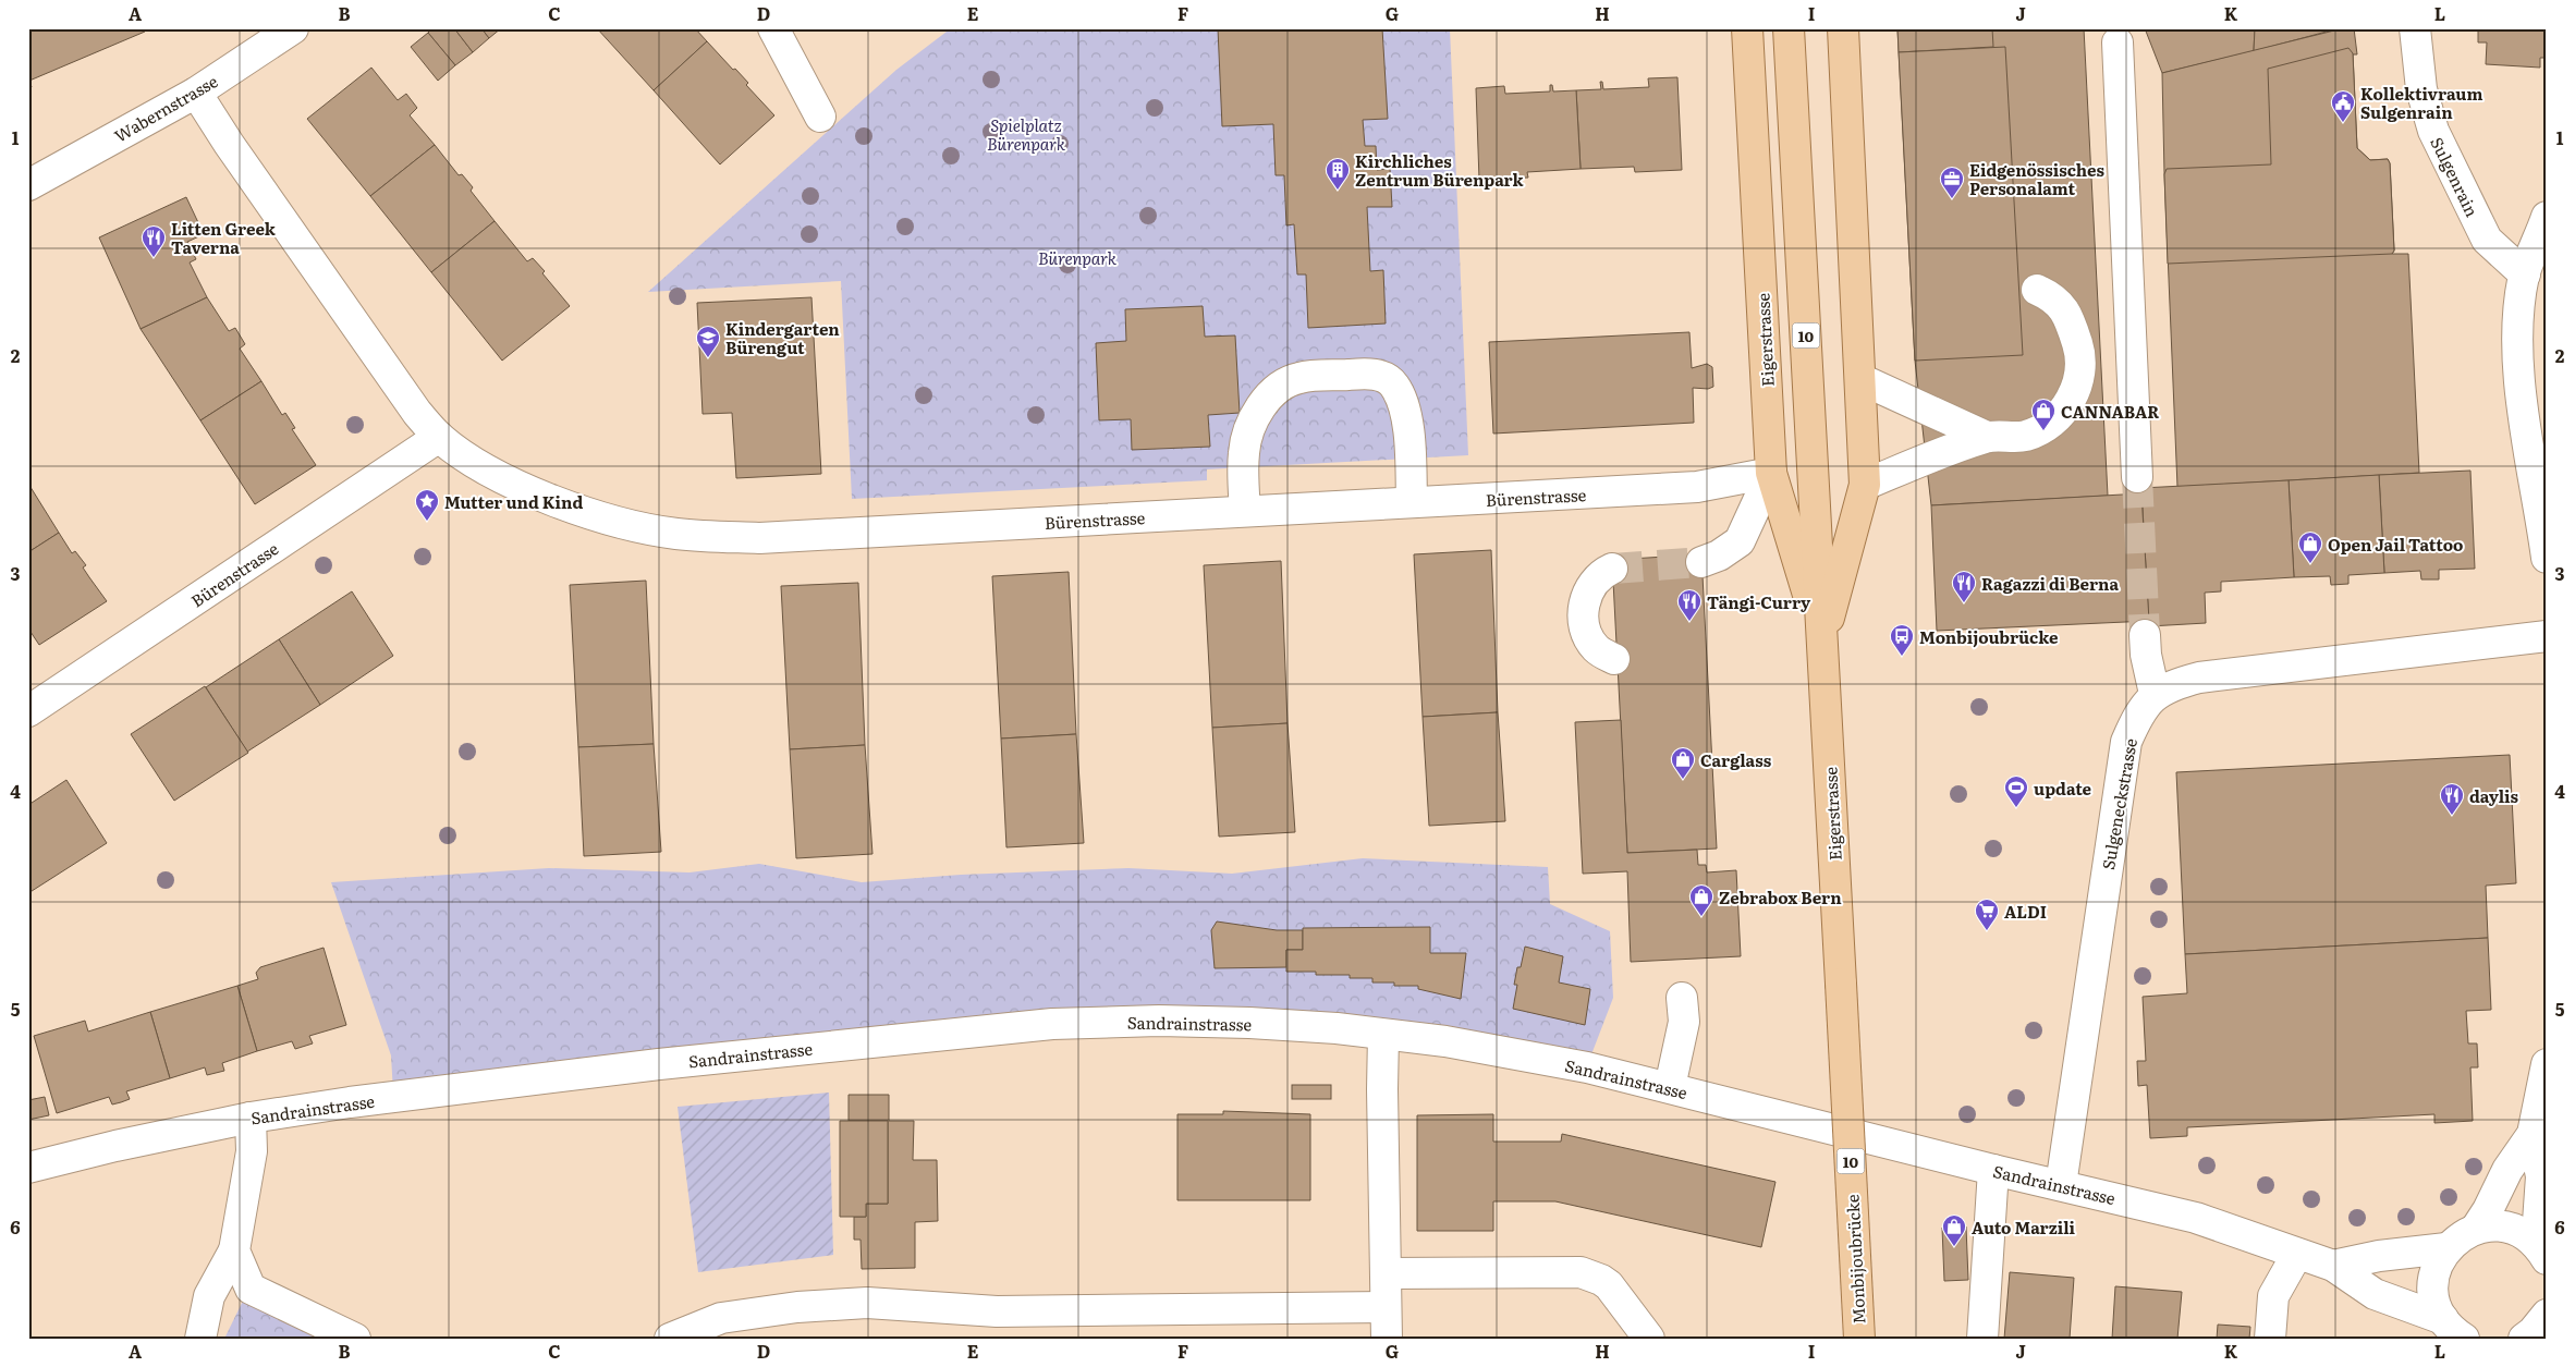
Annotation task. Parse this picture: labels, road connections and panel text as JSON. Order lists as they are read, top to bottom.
{
  "streets": {
    "main road": ["10", "Eigerstrasse", "Monbijoubrücke"],
    "street": [
      "Wabernstrasse",
      "Sulgenrain",
      "Bürenstrasse",
      "Sulgeneckstrasse",
      "Sandrainstrasse"
    ]
  },
  "crossings": [
    ["Wabernstrasse", "Bürenstrasse"],
    ["Eigerstrasse", "Bürenstrasse"],
    ["Eigerstrasse", "Monbijoubrücke"],
    ["Sulgeneckstrasse", "Sandrainstrasse"]
  ],
  "parks": ["Spielplatz Bürenpark", "Bürenpark"],
  "places": {
    "public building": ["Kollektivraum Sulgenrain"],
    "building": ["Kirchliches Zentrum Bürenpark"],
    "office": ["Eidgenössisches Personalamt"],
    "restaurant": [
      "Litten Greek Taverna",
      "Ragazzi di Berna",
      "Tängi-Curry",
      "daylis"
    ],
    "school or university": ["Kindergarten Bürengut"],
    "shop": [
      "CANNABAR",
      "Open Jail Tattoo",
      "Carglass",
      "Zebrabox Bern",
      "Auto Marzili"
    ],
    "place": ["Mutter und Kind"],
    "bus stop": ["Monbijoubrücke"],
    "sports": ["update"],
    "supermarket": ["ALDI"]
  },
  "grid": {
    "columns": [
      "A",
      "B",
      "C",
      "D",
      "E",
      "F",
      "G",
      "H",
      "I",
      "J",
      "K",
      "L"
    ],
    "rows": [
      "1",
      "2",
      "3",
      "4",
      "5",
      "6"
    ]
  }
}
